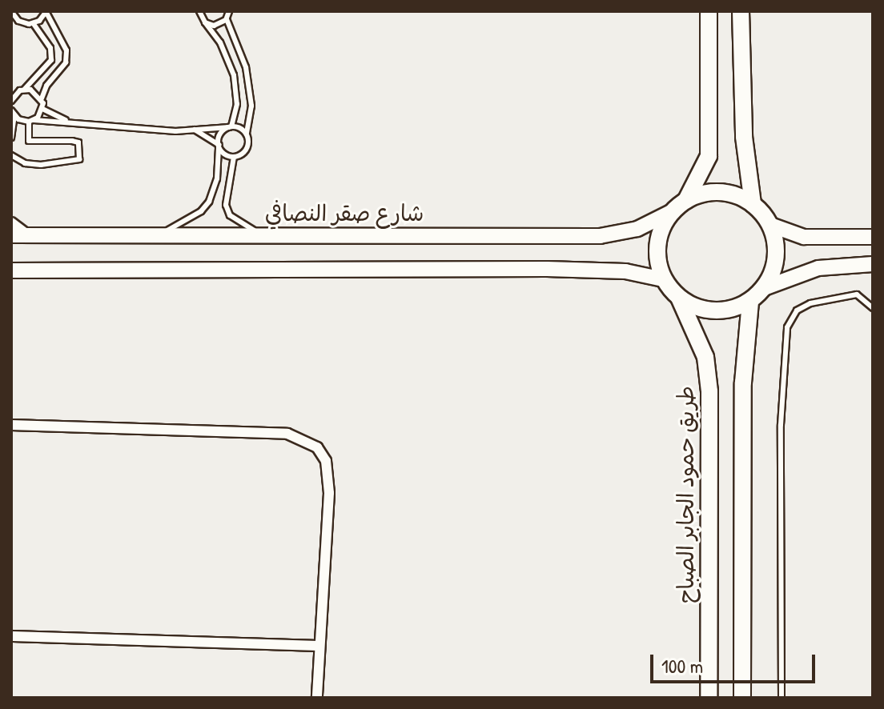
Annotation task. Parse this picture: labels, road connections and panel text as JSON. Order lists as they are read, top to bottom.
{
  "streets": {
    "main road": ["شارع صقر النصافي", "طريق حمود الجابر الصباح"]
  },
  "crossings": [
    ["شارع صقر النصافي", "طريق حمود الجابر الصباح"]
  ],
  "scale_bar": "100 m"
}
